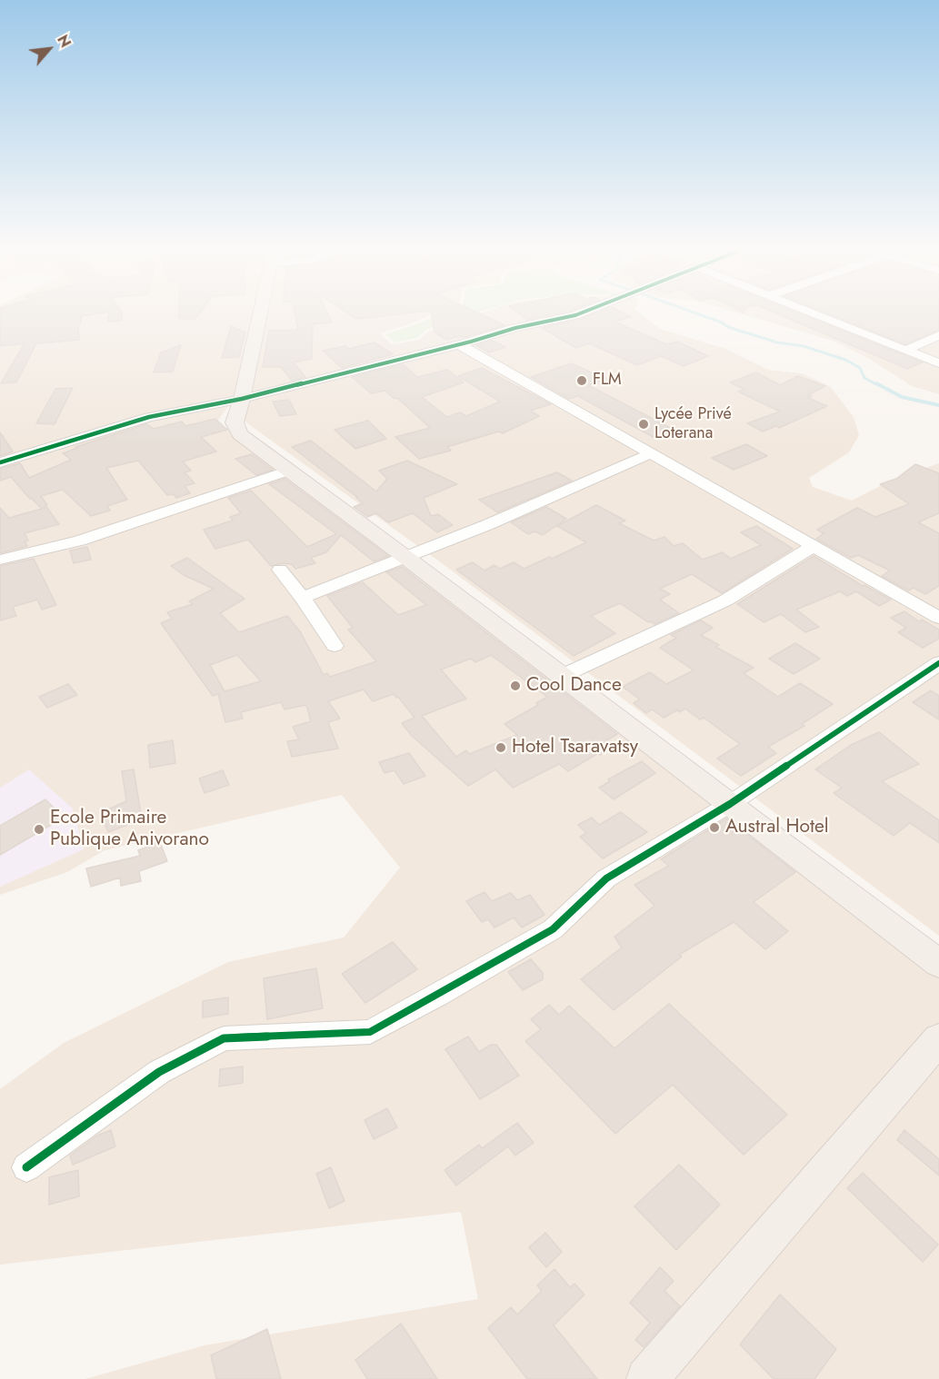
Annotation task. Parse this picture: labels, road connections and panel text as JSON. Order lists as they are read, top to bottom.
{
  "places": [
    "FLM",
    "Lycée Privé Loterana",
    "Cool Dance",
    "Hotel Tsaravatsy",
    "Austral Hotel",
    "Ecole Primaire Publique Anivorano"
  ],
  "north": "top right"
}
